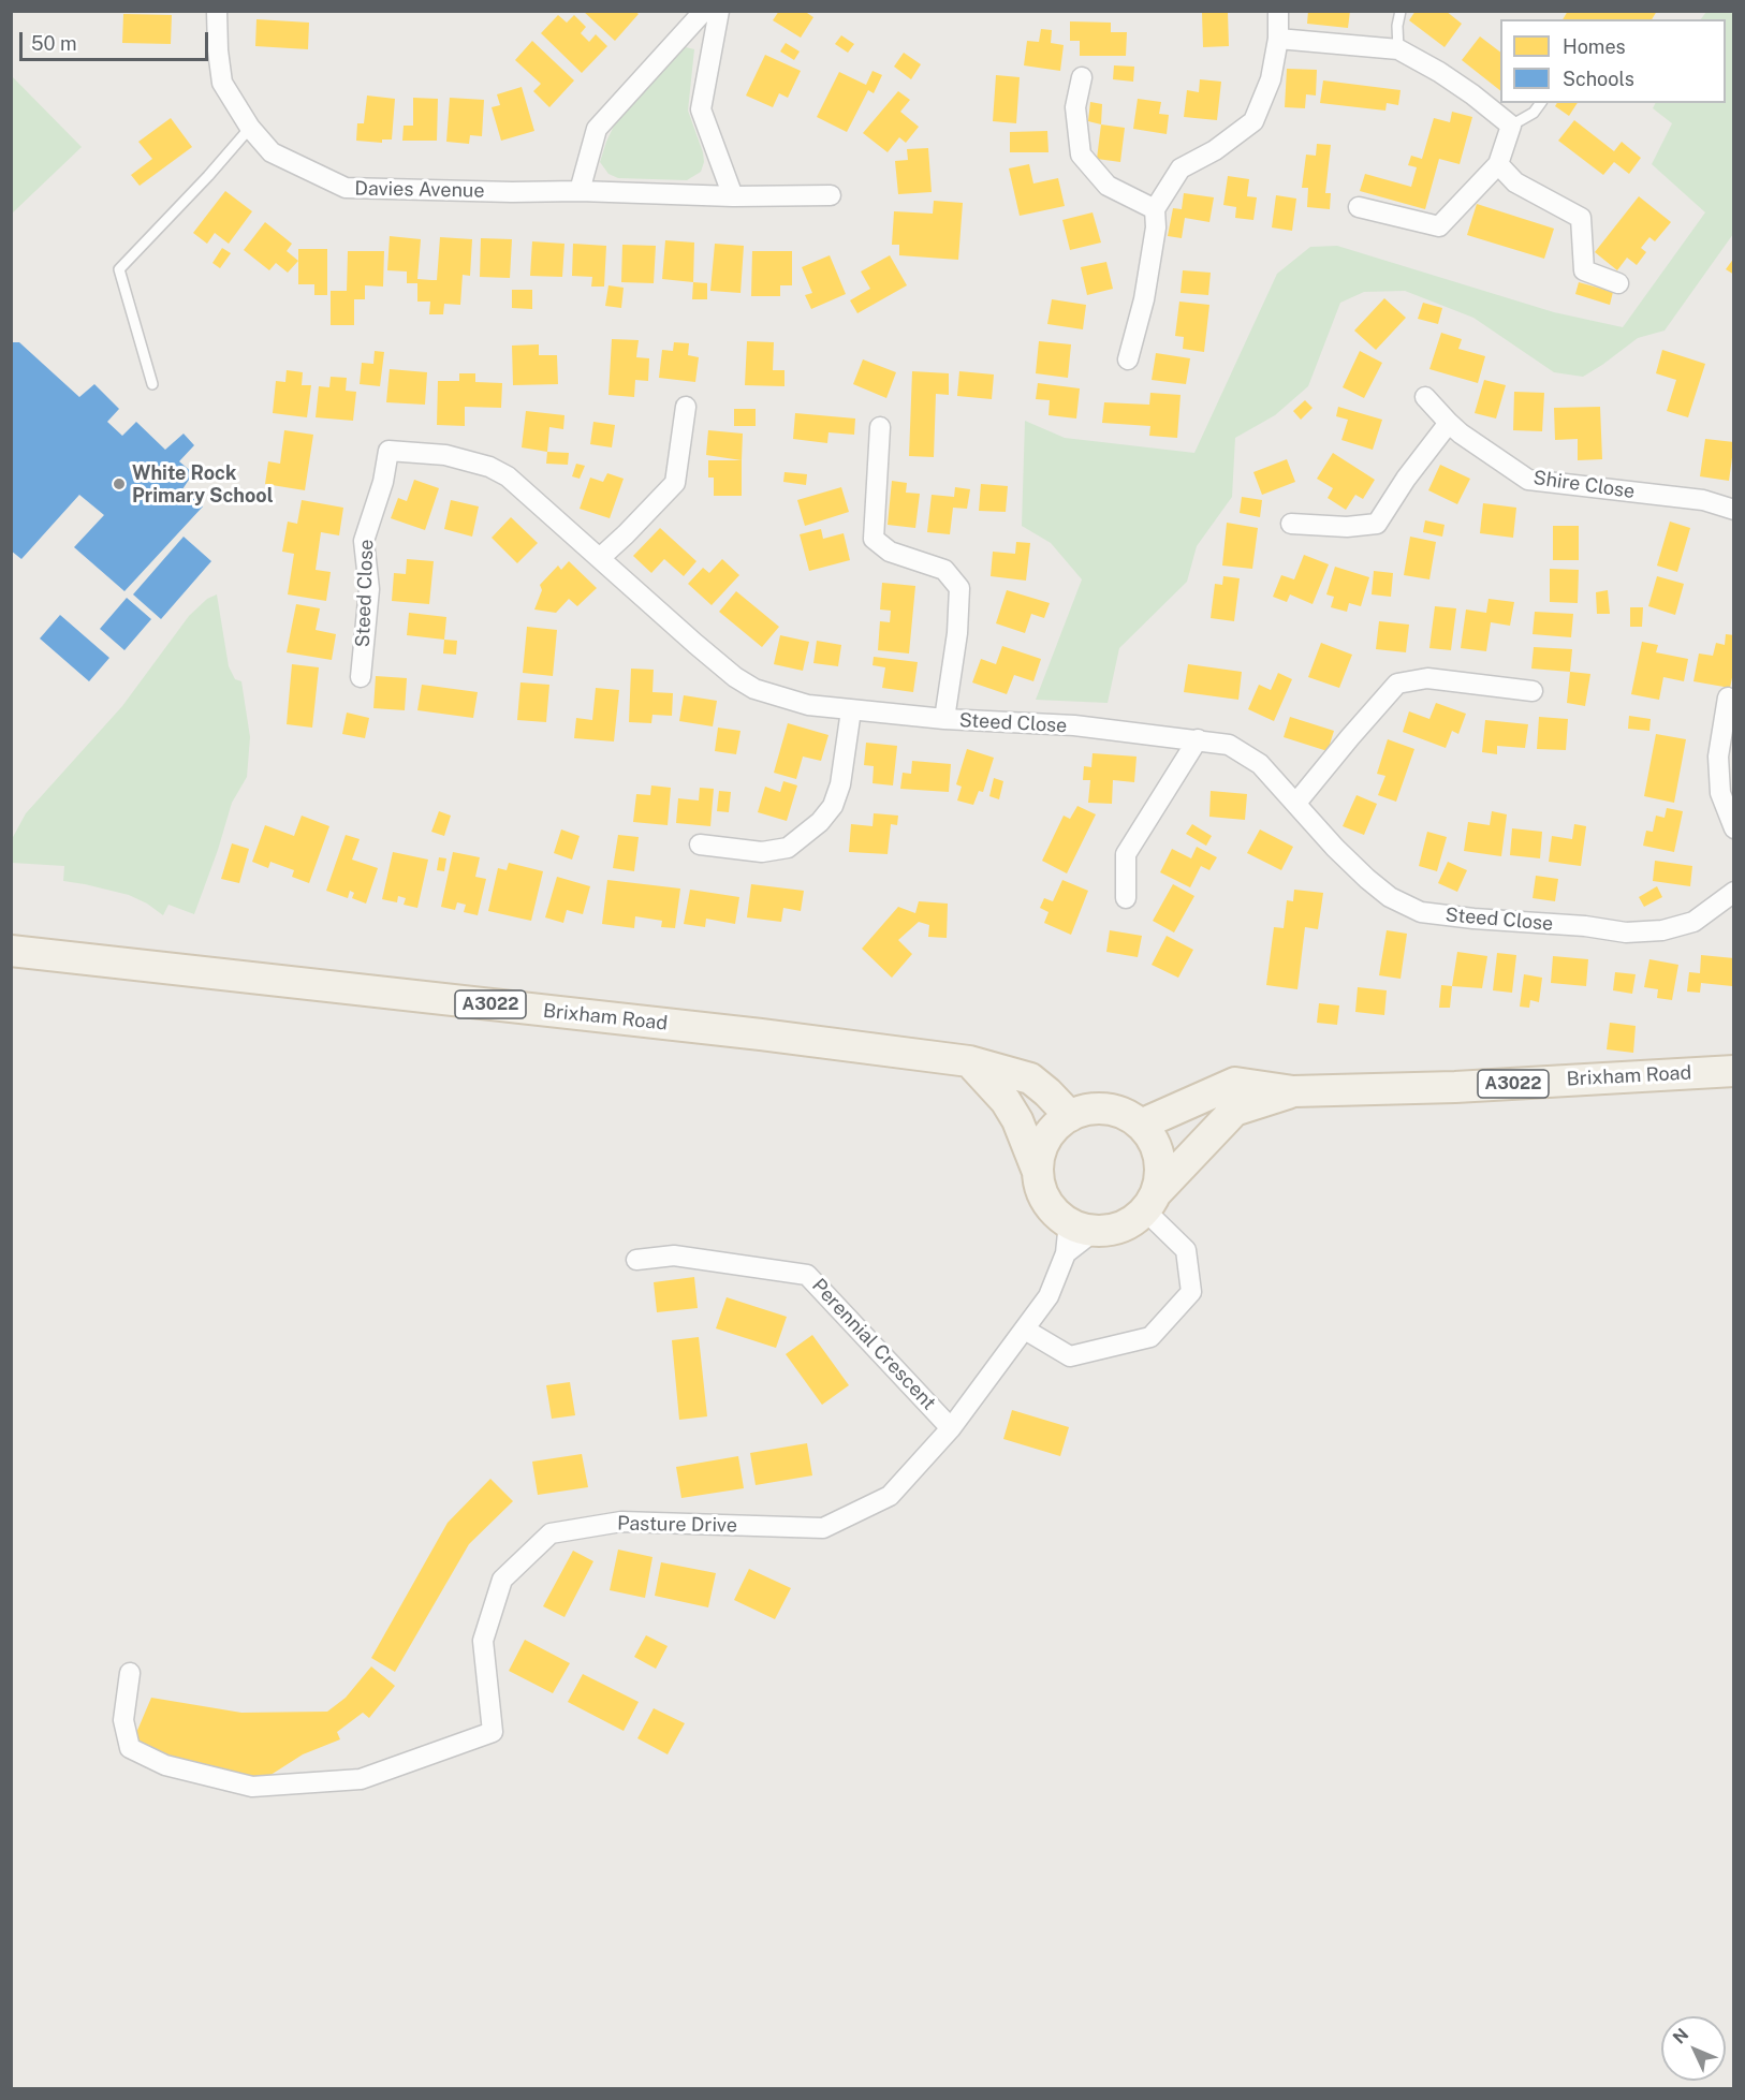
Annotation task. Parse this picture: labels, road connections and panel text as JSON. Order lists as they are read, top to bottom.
{
  "streets": {
    "main road": ["A3022", "Brixham Road"],
    "street": [
      "Davies Avenue",
      "Shire Close",
      "Steed Close",
      "Perennial Crescent",
      "Pasture Drive"
    ]
  },
  "crossings": [
    ["Perennial Crescent", "Pasture Drive"]
  ],
  "places": ["White Rock Primary School"],
  "legend": ["Homes", "Schools"],
  "scale_bar": "50 m",
  "north": "top left"
}
